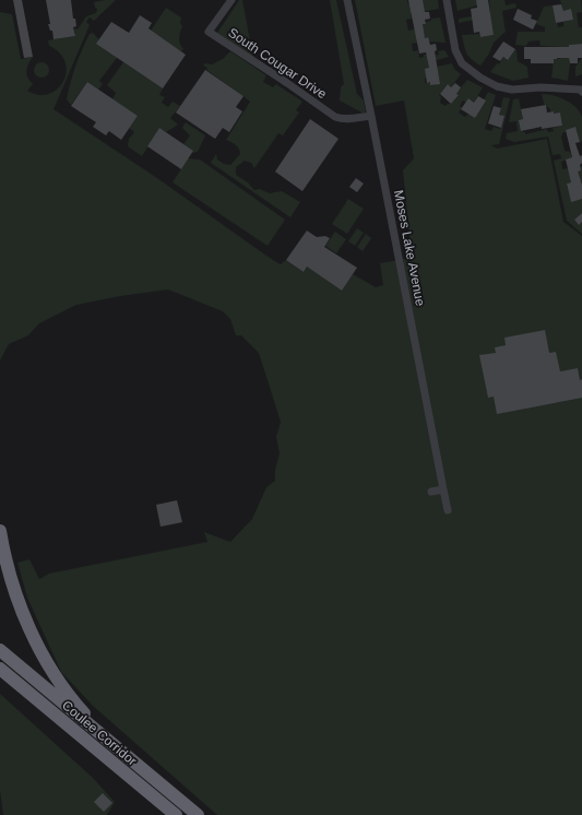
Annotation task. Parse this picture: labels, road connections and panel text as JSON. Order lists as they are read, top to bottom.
{
  "streets": {
    "highway": ["Coulee Corridor"],
    "street": ["South Cougar Drive", "Moses Lake Avenue"]
  },
  "crossings": [
    ["South Cougar Drive", "Moses Lake Avenue"]
  ]
}
